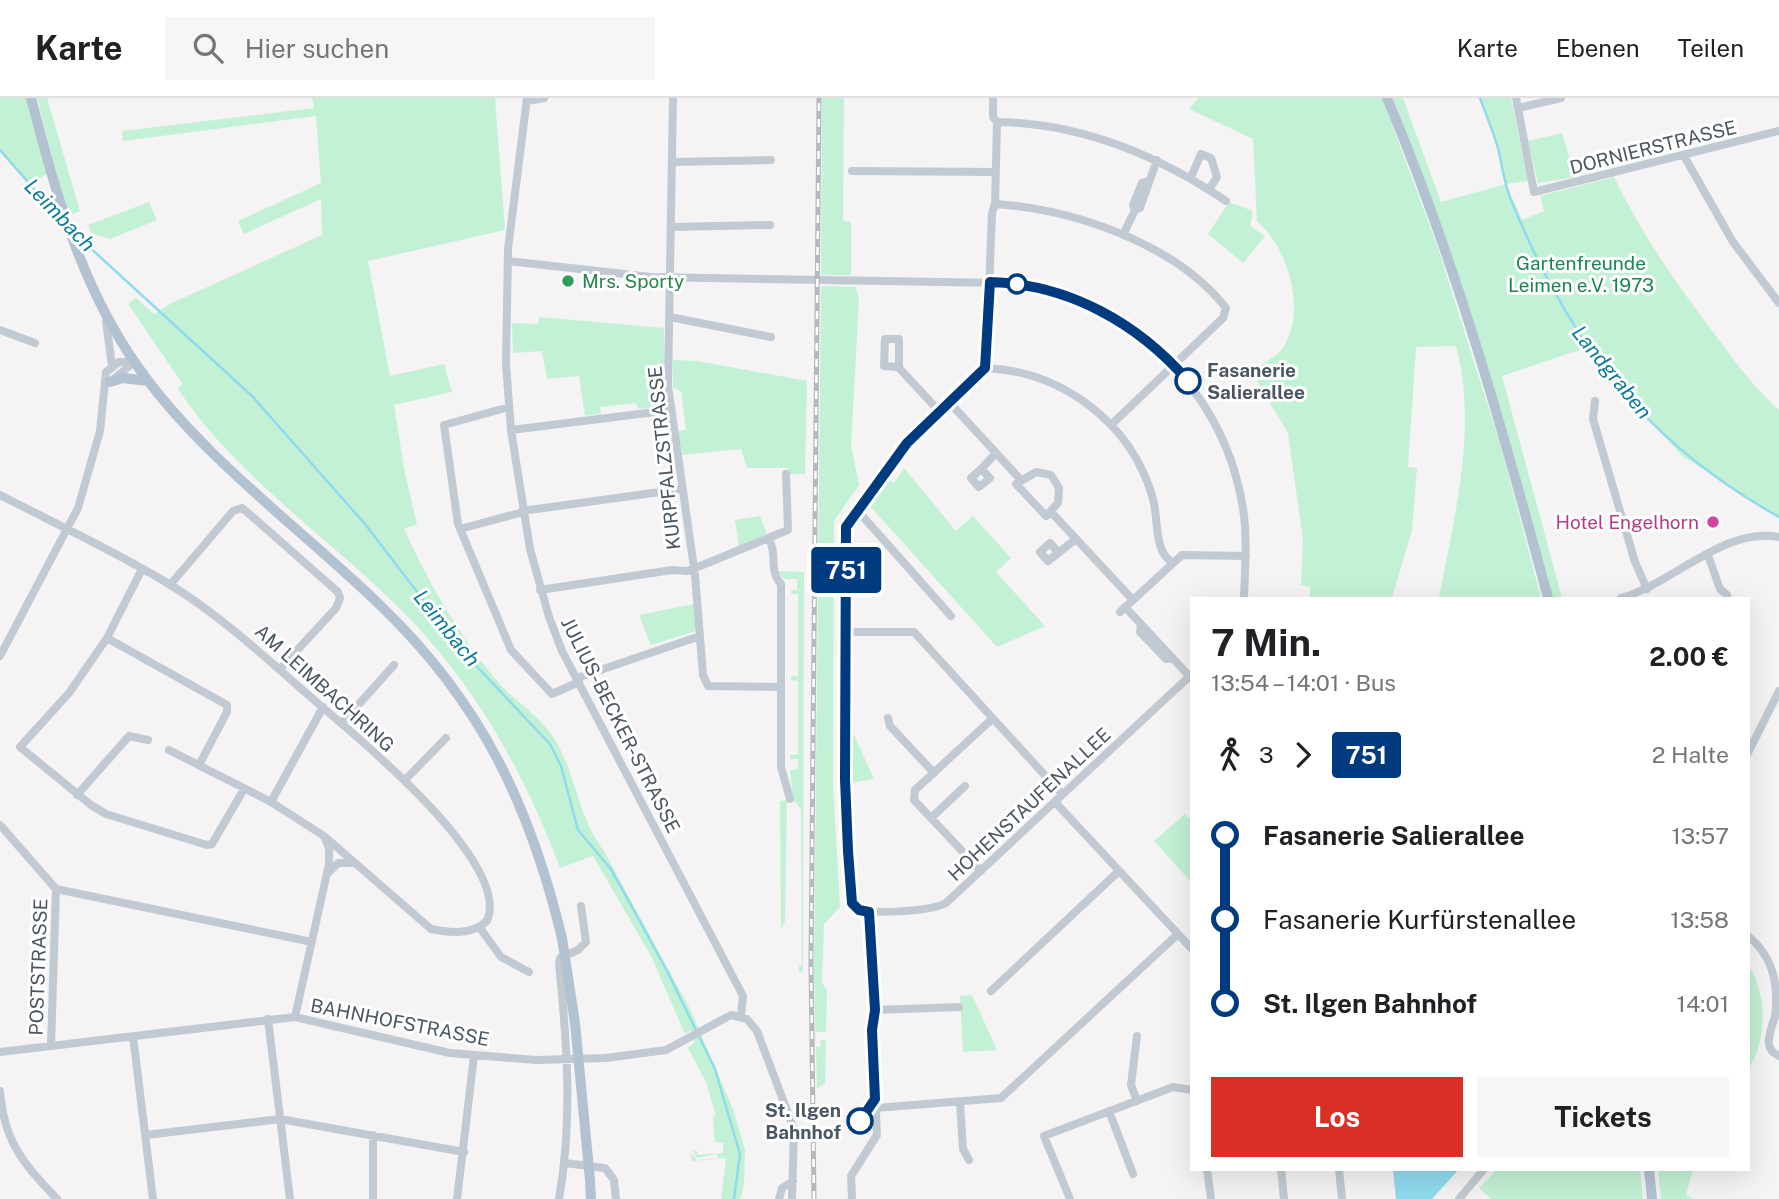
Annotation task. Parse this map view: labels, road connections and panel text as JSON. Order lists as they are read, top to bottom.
{
  "streets": {
    "street": [
      "DORNIERSTRASSE",
      "KURPFALZSTRASSE",
      "AM LEIMBACHRING",
      "JULIUS-BECKER-STRASSE",
      "HOHENSTAUFENALLEE",
      "POSTSTRASSE",
      "BAHNHOFSTRASSE"
    ]
  },
  "crossings": [
    ["JULIUS-BECKER-STRASSE", "BAHNHOFSTRASSE"],
    ["POSTSTRASSE", "BAHNHOFSTRASSE"]
  ],
  "water": ["Leimbach", "Landgraben"],
  "parks": ["Gartenfreunde Leimen e.V. 1973"],
  "places": [
    "Mrs. Sporty",
    "Fasanerie Salierallee",
    "Hotel Engelhorn",
    "St. Ilgen Bahnhof"
  ],
  "lines": ["bus line 751"],
  "page": {
    "header": "Karte",
    "search": "Hier suchen",
    "nav": ["Karte", "Ebenen", "Teilen"],
    "on_map": "751",
    "heading": ["7 Min.", "13:54 – 14:01 · Bus", "2.00 €"],
    "legs": ["3", "751", "2 Halte"],
    "list": [
      {
        "name": "Fasanerie Salierallee",
        "value": "13:57"
      },
      {
        "name": "Fasanerie Kurfürstenallee",
        "value": "13:58"
      },
      {
        "name": "St. Ilgen Bahnhof",
        "value": "14:01"
      }
    ],
    "buttons": ["Los", "Tickets"]
  }
}
